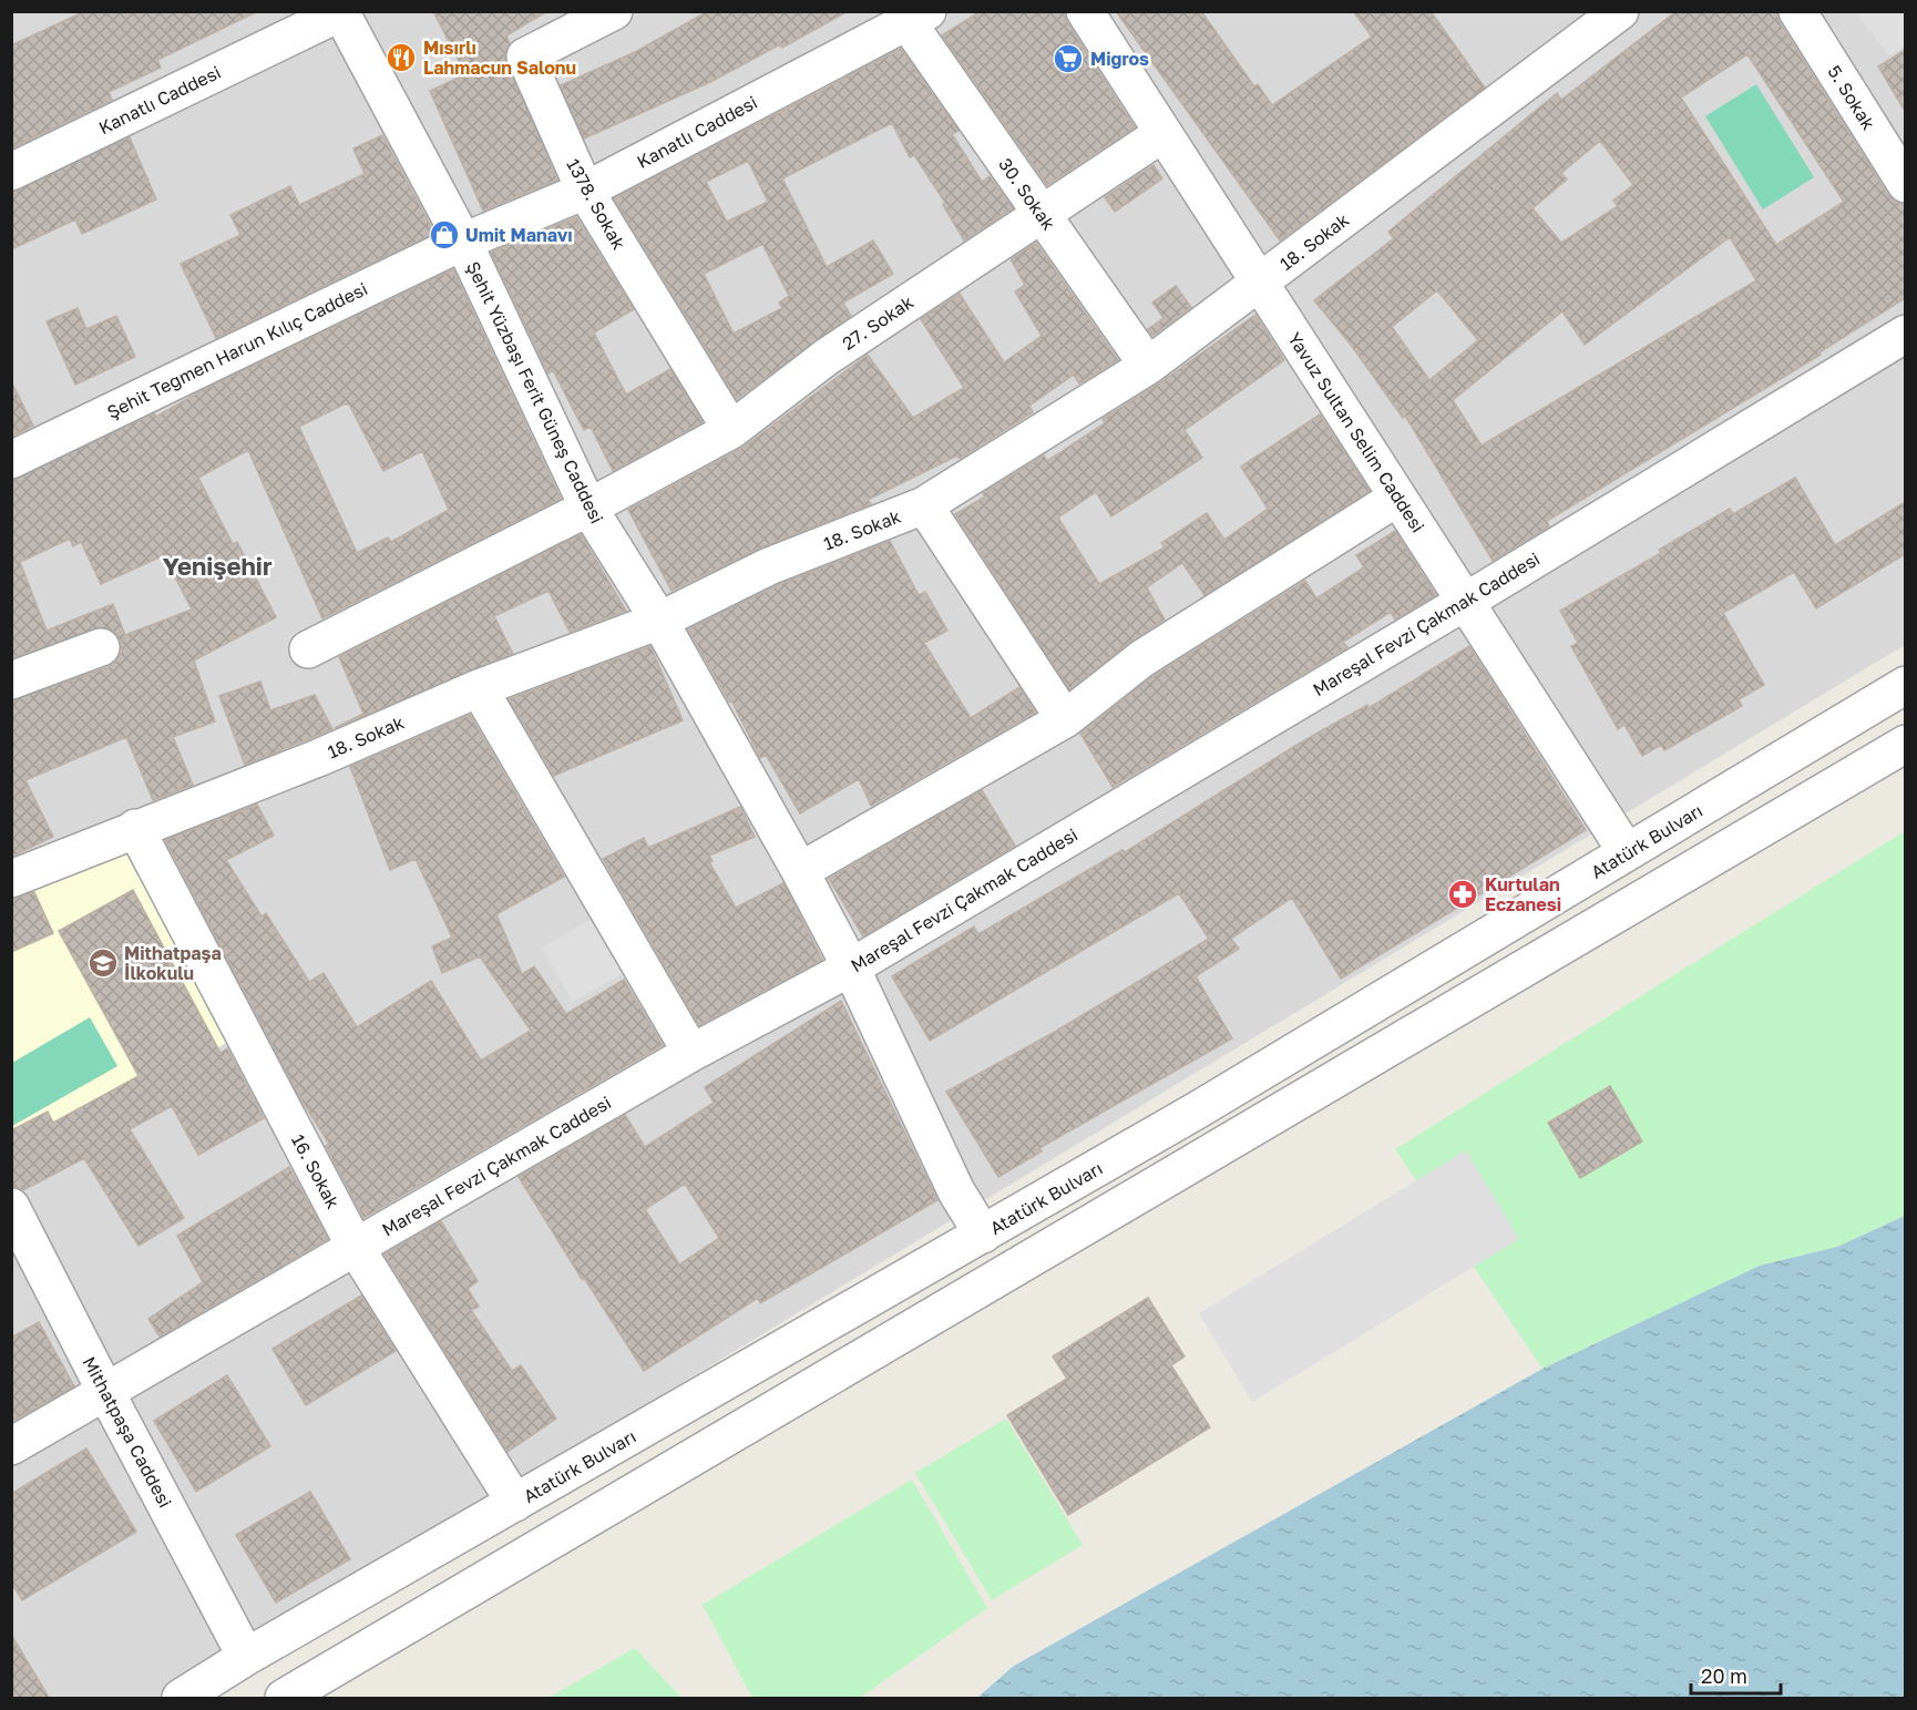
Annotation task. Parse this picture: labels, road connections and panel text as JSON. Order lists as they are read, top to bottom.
{
  "streets": {
    "street": [
      "5. Sokak",
      "Kanatlı Caddesi",
      "30. Sokak",
      "1378. Sokak",
      "18. Sokak",
      "27. Sokak",
      "Şehit Teğmen Harun Kılıç Caddesi",
      "Şehit Yüzbaşı Ferit Güneş Caddesi",
      "Yavuz Sultan Selim Caddesi",
      "Mareşal Fevzi Çakmak Caddesi",
      "Atatürk Bulvarı",
      "16. Sokak",
      "Mithatpaşa Caddesi"
    ]
  },
  "crossings": [
    ["Kanatlı Caddesi", "30. Sokak"],
    ["Kanatlı Caddesi", "1378. Sokak"],
    ["Kanatlı Caddesi", "Şehit Teğmen Harun Kılıç Caddesi"],
    ["Kanatlı Caddesi", "Şehit Yüzbaşı Ferit Güneş Caddesi"],
    ["30. Sokak", "18. Sokak"],
    ["30. Sokak", "27. Sokak"],
    ["1378. Sokak", "27. Sokak"],
    ["18. Sokak", "Şehit Yüzbaşı Ferit Güneş Caddesi"],
    ["18. Sokak", "Yavuz Sultan Selim Caddesi"],
    ["18. Sokak", "16. Sokak"],
    ["27. Sokak", "Şehit Yüzbaşı Ferit Güneş Caddesi"],
    ["27. Sokak", "Yavuz Sultan Selim Caddesi"],
    ["Şehit Teğmen Harun Kılıç Caddesi", "Şehit Yüzbaşı Ferit Güneş Caddesi"],
    ["Şehit Yüzbaşı Ferit Güneş Caddesi", "Mareşal Fevzi Çakmak Caddesi"],
    ["Şehit Yüzbaşı Ferit Güneş Caddesi", "Atatürk Bulvarı"],
    ["Yavuz Sultan Selim Caddesi", "Mareşal Fevzi Çakmak Caddesi"],
    ["Yavuz Sultan Selim Caddesi", "Atatürk Bulvarı"],
    ["Mareşal Fevzi Çakmak Caddesi", "16. Sokak"],
    ["Mareşal Fevzi Çakmak Caddesi", "Mithatpaşa Caddesi"],
    ["Atatürk Bulvarı", "16. Sokak"],
    ["Atatürk Bulvarı", "Mithatpaşa Caddesi"]
  ],
  "districts": ["Yenişehir"],
  "places": {
    "restaurant": ["Mısırlı Lahmacun Salonu"],
    "supermarket": ["Migros"],
    "shop": ["Umit Manavı"],
    "pharmacy": ["Kurtulan Eczanesi"],
    "school or university": ["Mithatpaşa İlkokulu"]
  },
  "scale_bar": "20 m"
}
